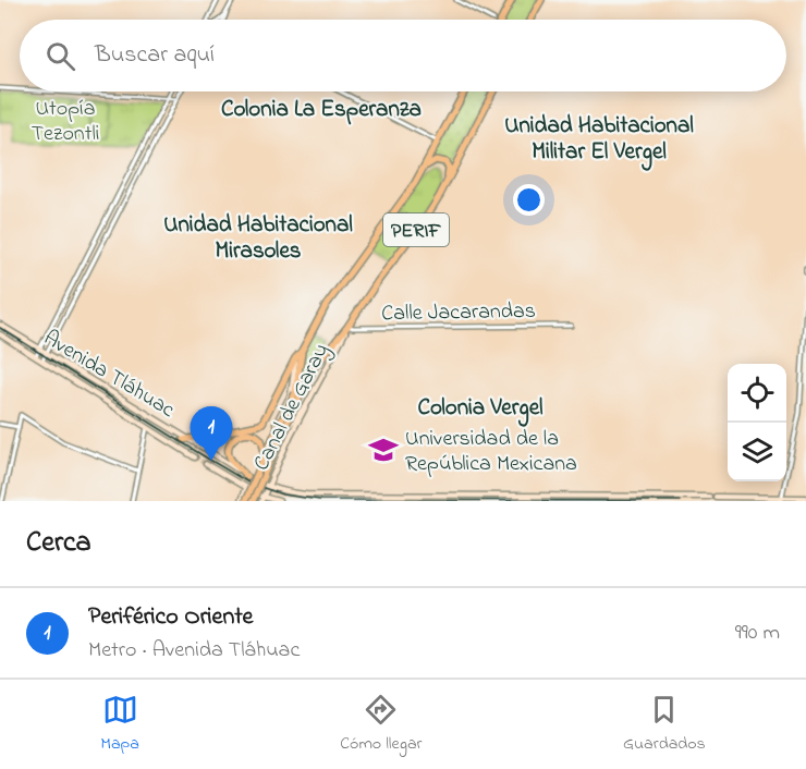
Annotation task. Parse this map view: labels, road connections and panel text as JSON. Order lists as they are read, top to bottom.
{
  "streets": {
    "highway": ["PERIF", "Canal de Garay"],
    "main road": ["Avenida Tláhuac"],
    "street": ["Calle Jacarandas"]
  },
  "crossings": [
    ["PERIF", "Calle Jacarandas"],
    ["PERIF", "Canal de Garay"],
    ["Calle Jacarandas", "Canal de Garay"],
    ["Avenida Tláhuac", "Canal de Garay"]
  ],
  "districts": [
    "Colonia La Esperanza",
    "Unidad Habitacional Militar El Vergel",
    "Unidad Habitacional Mirasoles",
    "Colonia Vergel"
  ],
  "parks": ["Utopía Tezontli"],
  "places": {
    "school or university": ["Universidad de la República Mexicana"]
  },
  "page": {
    "search": "Buscar aquí",
    "pins": "1",
    "heading": "Cerca",
    "list": [
      {
        "mark": "1",
        "name": "Periférico Oriente",
        "note": "Metro · Avenida Tláhuac",
        "value": "990 m"
      }
    ],
    "nav": ["Mapa", "Cómo llegar", "Guardados"]
  }
}
